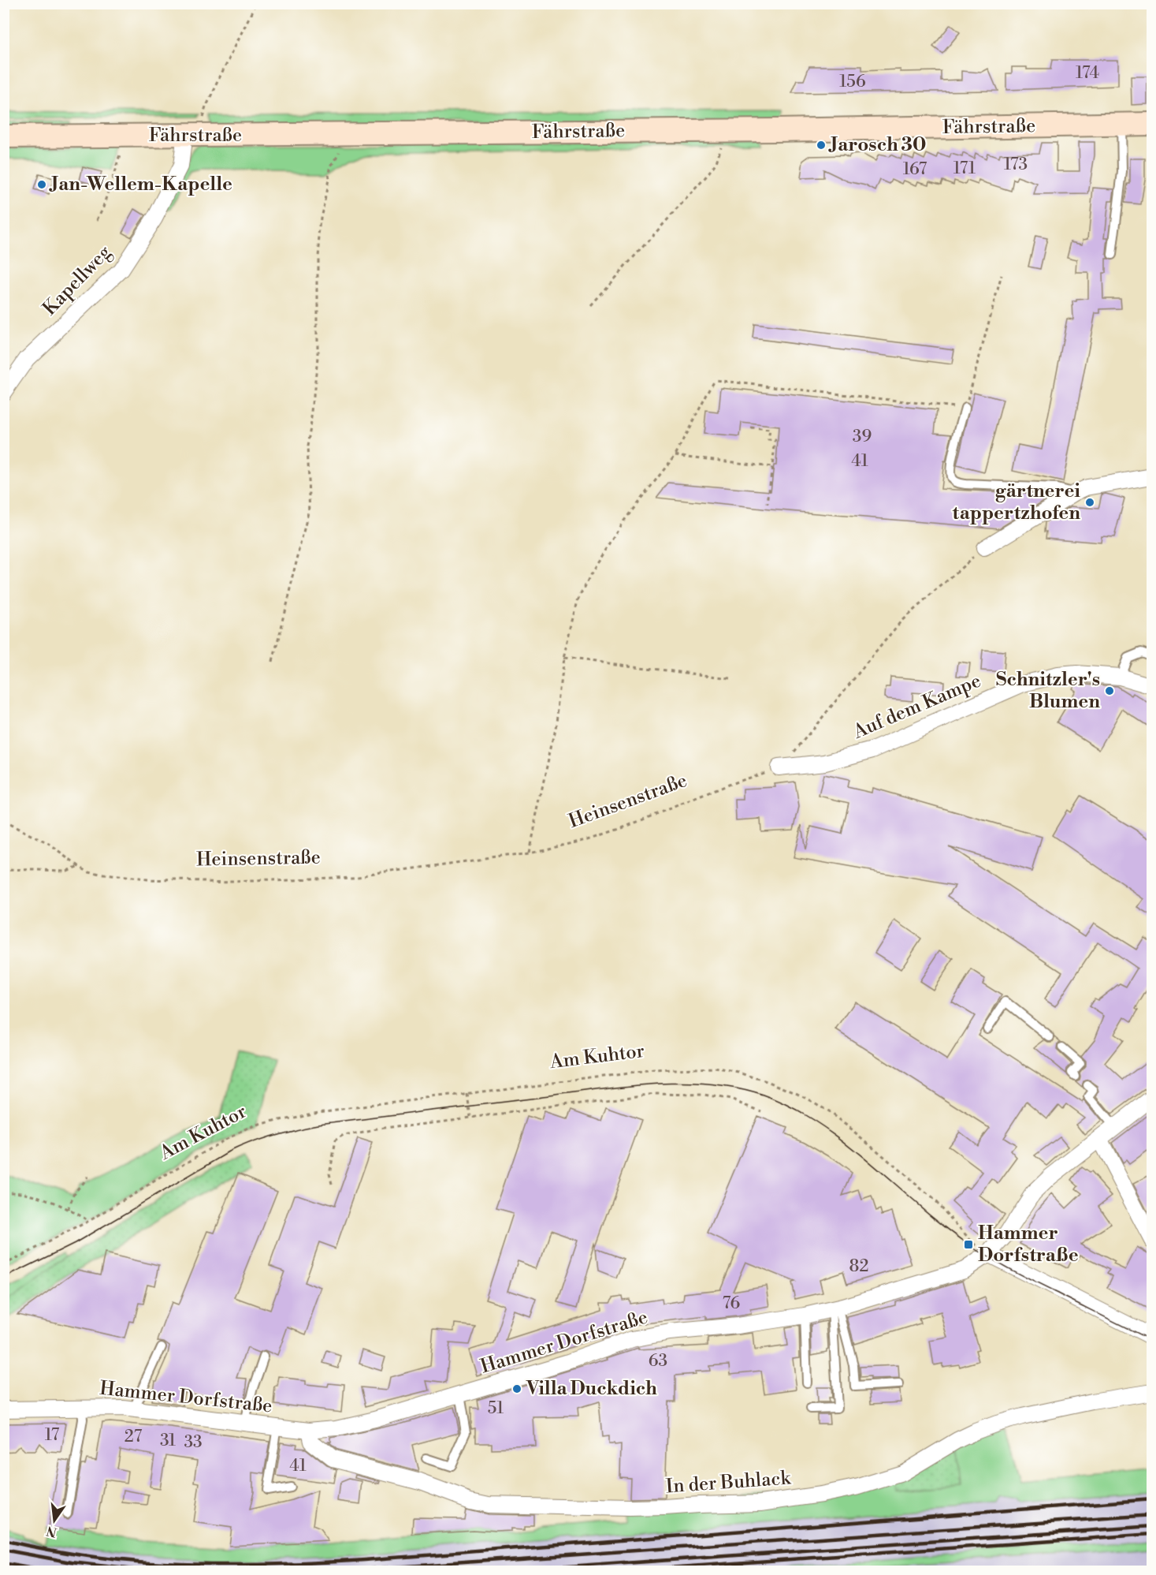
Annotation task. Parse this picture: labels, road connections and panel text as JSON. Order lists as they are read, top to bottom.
{
  "streets": {
    "street": [
      "Fährstraße",
      "Kapellweg",
      "Auf dem Kampe",
      "Hammer Dorfstraße",
      "In der Buhlack"
    ],
    "path": ["Heinsenstraße", "Am Kuhtor"]
  },
  "crossings": [
    ["Fährstraße", "Kapellweg"],
    ["Auf dem Kampe", "Heinsenstraße"],
    ["Am Kuhtor", "Hammer Dorfstraße"],
    ["Hammer Dorfstraße", "In der Buhlack"]
  ],
  "places": {
    "other": [
      "Jarosch 30",
      "Jan-Wellem-Kapelle",
      "gärtnerei tappertzhofen",
      "Schnitzler's Blumen",
      "Villa Duckdich"
    ],
    "transit": ["Hammer Dorfstraße"]
  },
  "house_numbers": [
    "174",
    "156",
    "173",
    "171",
    "167",
    "39",
    "41",
    "82",
    "76",
    "63",
    "51",
    "17",
    "27",
    "31",
    "33",
    "41"
  ],
  "north": "bottom"
}
